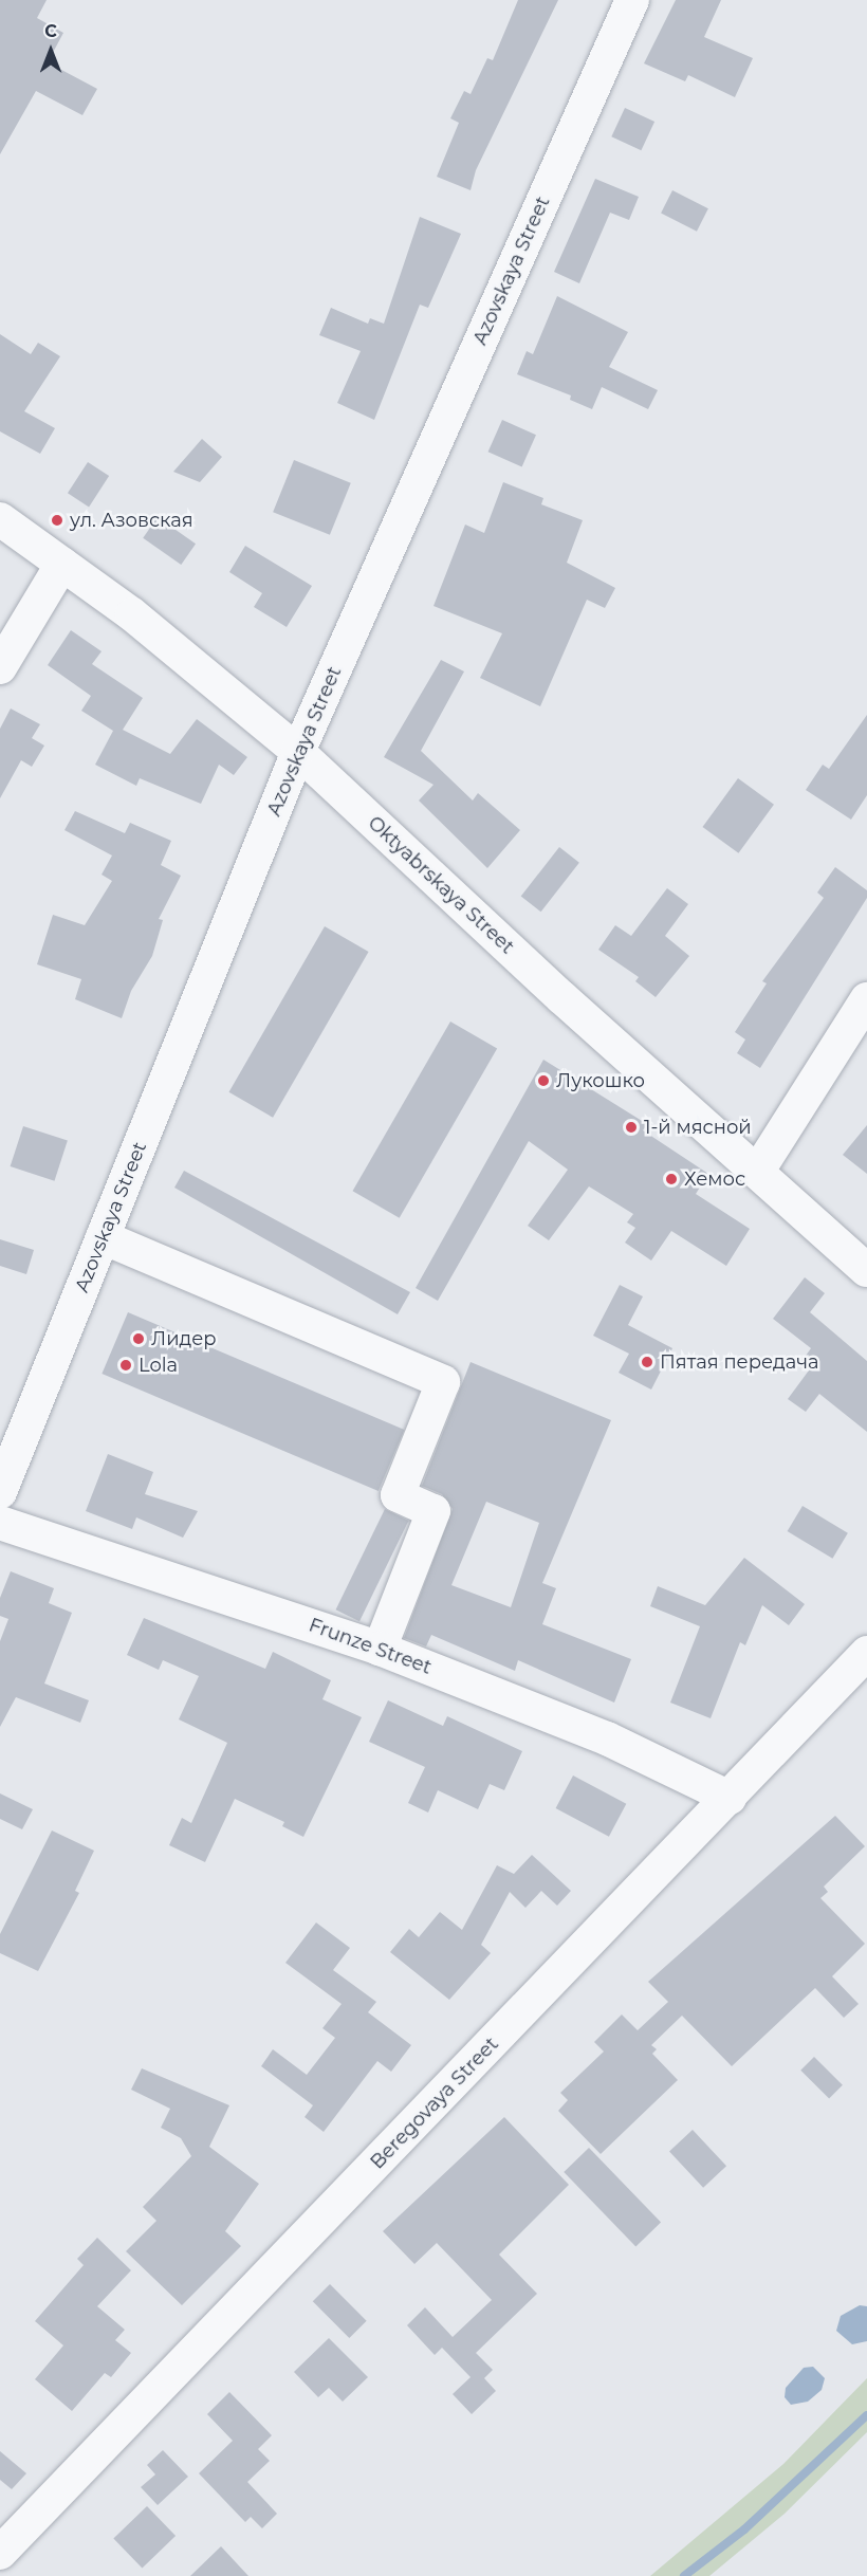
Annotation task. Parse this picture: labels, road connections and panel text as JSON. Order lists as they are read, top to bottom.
{
  "streets": {
    "street": [
      "Azovskaya Street",
      "Oktyabrskaya Street",
      "Frunze Street",
      "Beregovaya Street"
    ]
  },
  "crossings": [
    ["Azovskaya Street", "Oktyabrskaya Street"],
    ["Frunze Street", "Beregovaya Street"]
  ],
  "places": [
    "ул. Азовская",
    "Лукошко",
    "1-й мясной",
    "Хемос",
    "Лидер",
    "Пятая передача",
    "Lola"
  ],
  "north": "top"
}
